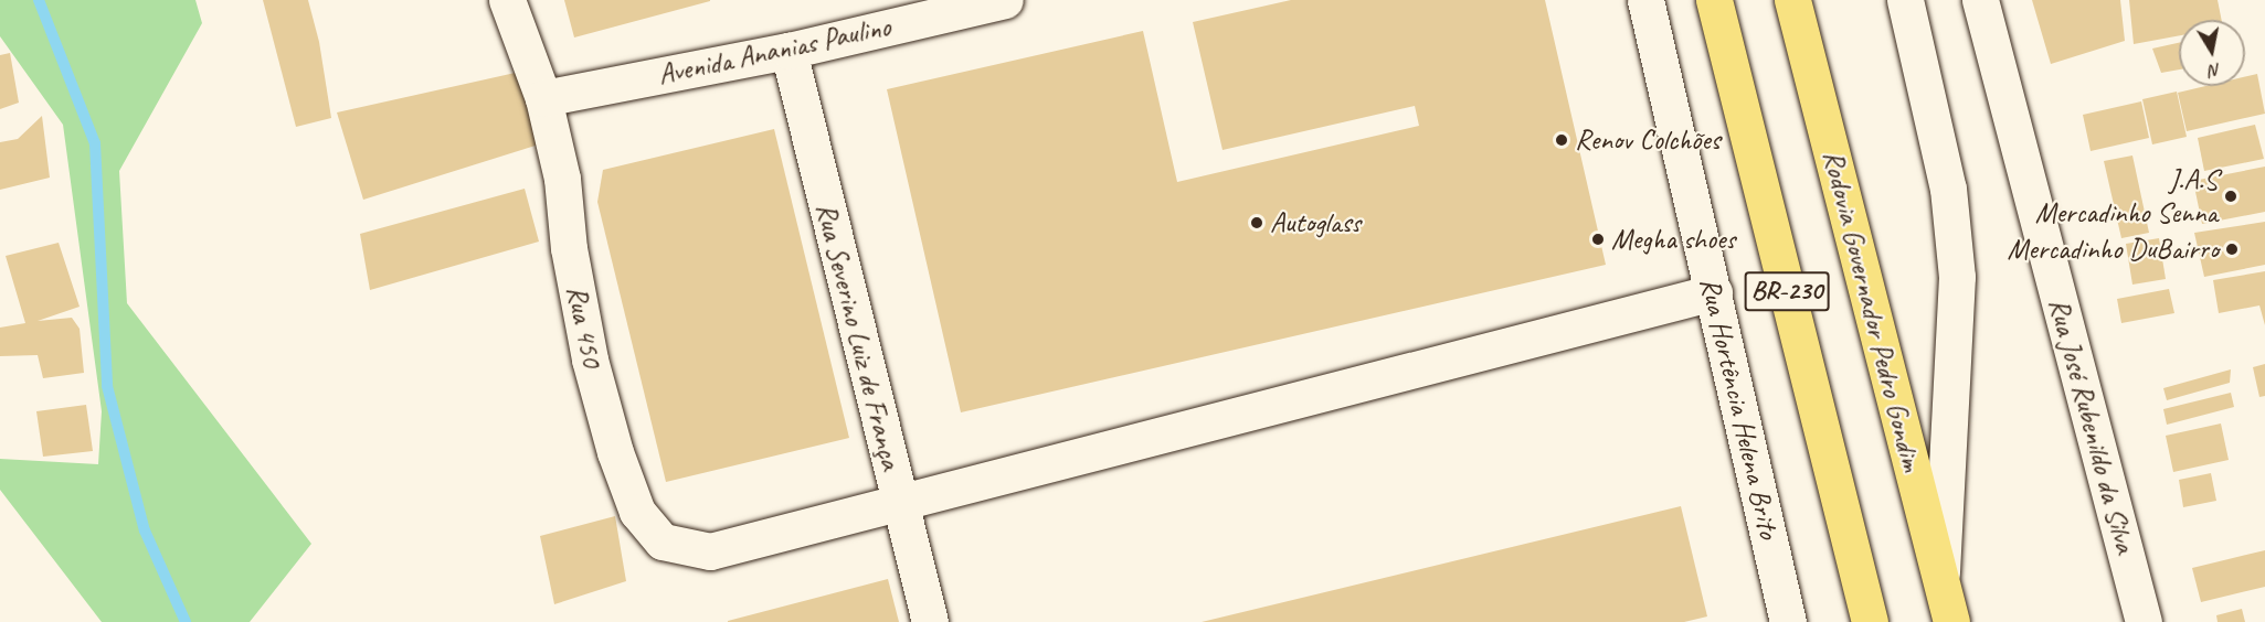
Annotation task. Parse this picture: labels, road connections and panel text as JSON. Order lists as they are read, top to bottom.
{
  "streets": {
    "highway": ["BR-230", "Rodovia Governador Pedro Gondim"],
    "street": [
      "Avenida Ananias Paulino",
      "Rua 450",
      "Rua Severino Luiz de França",
      "Rua Hortência Helena Brito",
      "Rua José Rubenildo da Silva"
    ]
  },
  "crossings": [
    ["Avenida Ananias Paulino", "Rua 450"],
    ["Avenida Ananias Paulino", "Rua Severino Luiz de França"],
    ["Rua 450", "Rua Severino Luiz de França"]
  ],
  "places": [
    "Renov Colchões",
    "J.A.S Mercadinho Senna",
    "Autoglass",
    "Megha shoes",
    "Mercadinho DuBairro"
  ],
  "north": "bottom"
}
